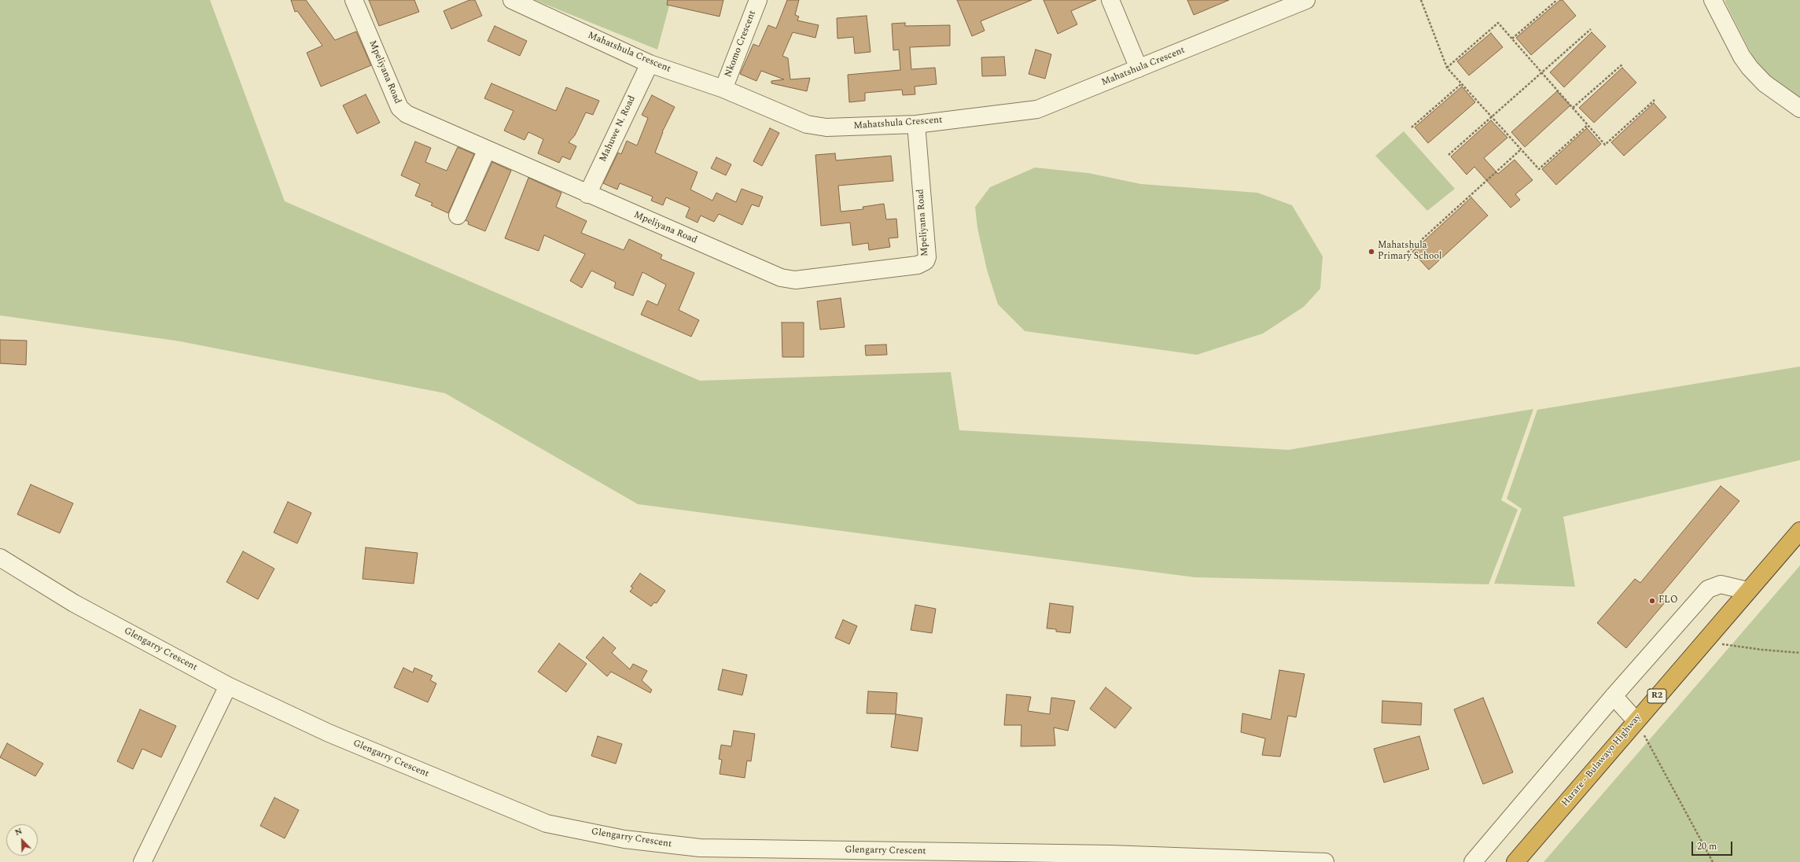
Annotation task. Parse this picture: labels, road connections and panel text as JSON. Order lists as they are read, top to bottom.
{
  "streets": {
    "highway": ["R2", "Harare - Bulawayo Highway"],
    "street": [
      "Nkomo Crescent",
      "Mahatshula Crescent",
      "Mpeliyana Road",
      "Mahuwe N. Road",
      "Glengarry Crescent"
    ]
  },
  "crossings": [
    ["Nkomo Crescent", "Mahatshula Crescent"],
    ["Mahatshula Crescent", "Mpeliyana Road"],
    ["Mahatshula Crescent", "Mahuwe N. Road"],
    ["Mpeliyana Road", "Mahuwe N. Road"]
  ],
  "places": ["Mahatshula Primary School", "FLO"],
  "scale_bar": "20 m",
  "north": "top left"
}
